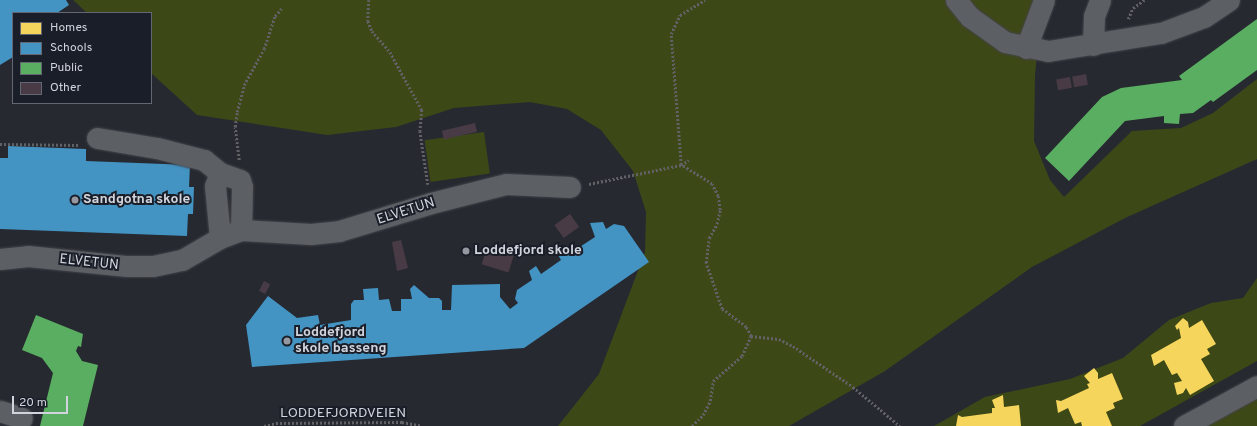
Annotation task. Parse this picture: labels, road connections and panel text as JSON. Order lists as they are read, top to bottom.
{
  "streets": {
    "street": ["ELVETUN"],
    "path": ["LODDEFJORDVEIEN"]
  },
  "places": ["Sandgotna skole", "Loddefjord skole", "Loddefjord skole basseng"],
  "legend": [
    "Homes",
    "Schools",
    "Public",
    "Other"
  ],
  "scale_bar": "20 m"
}
